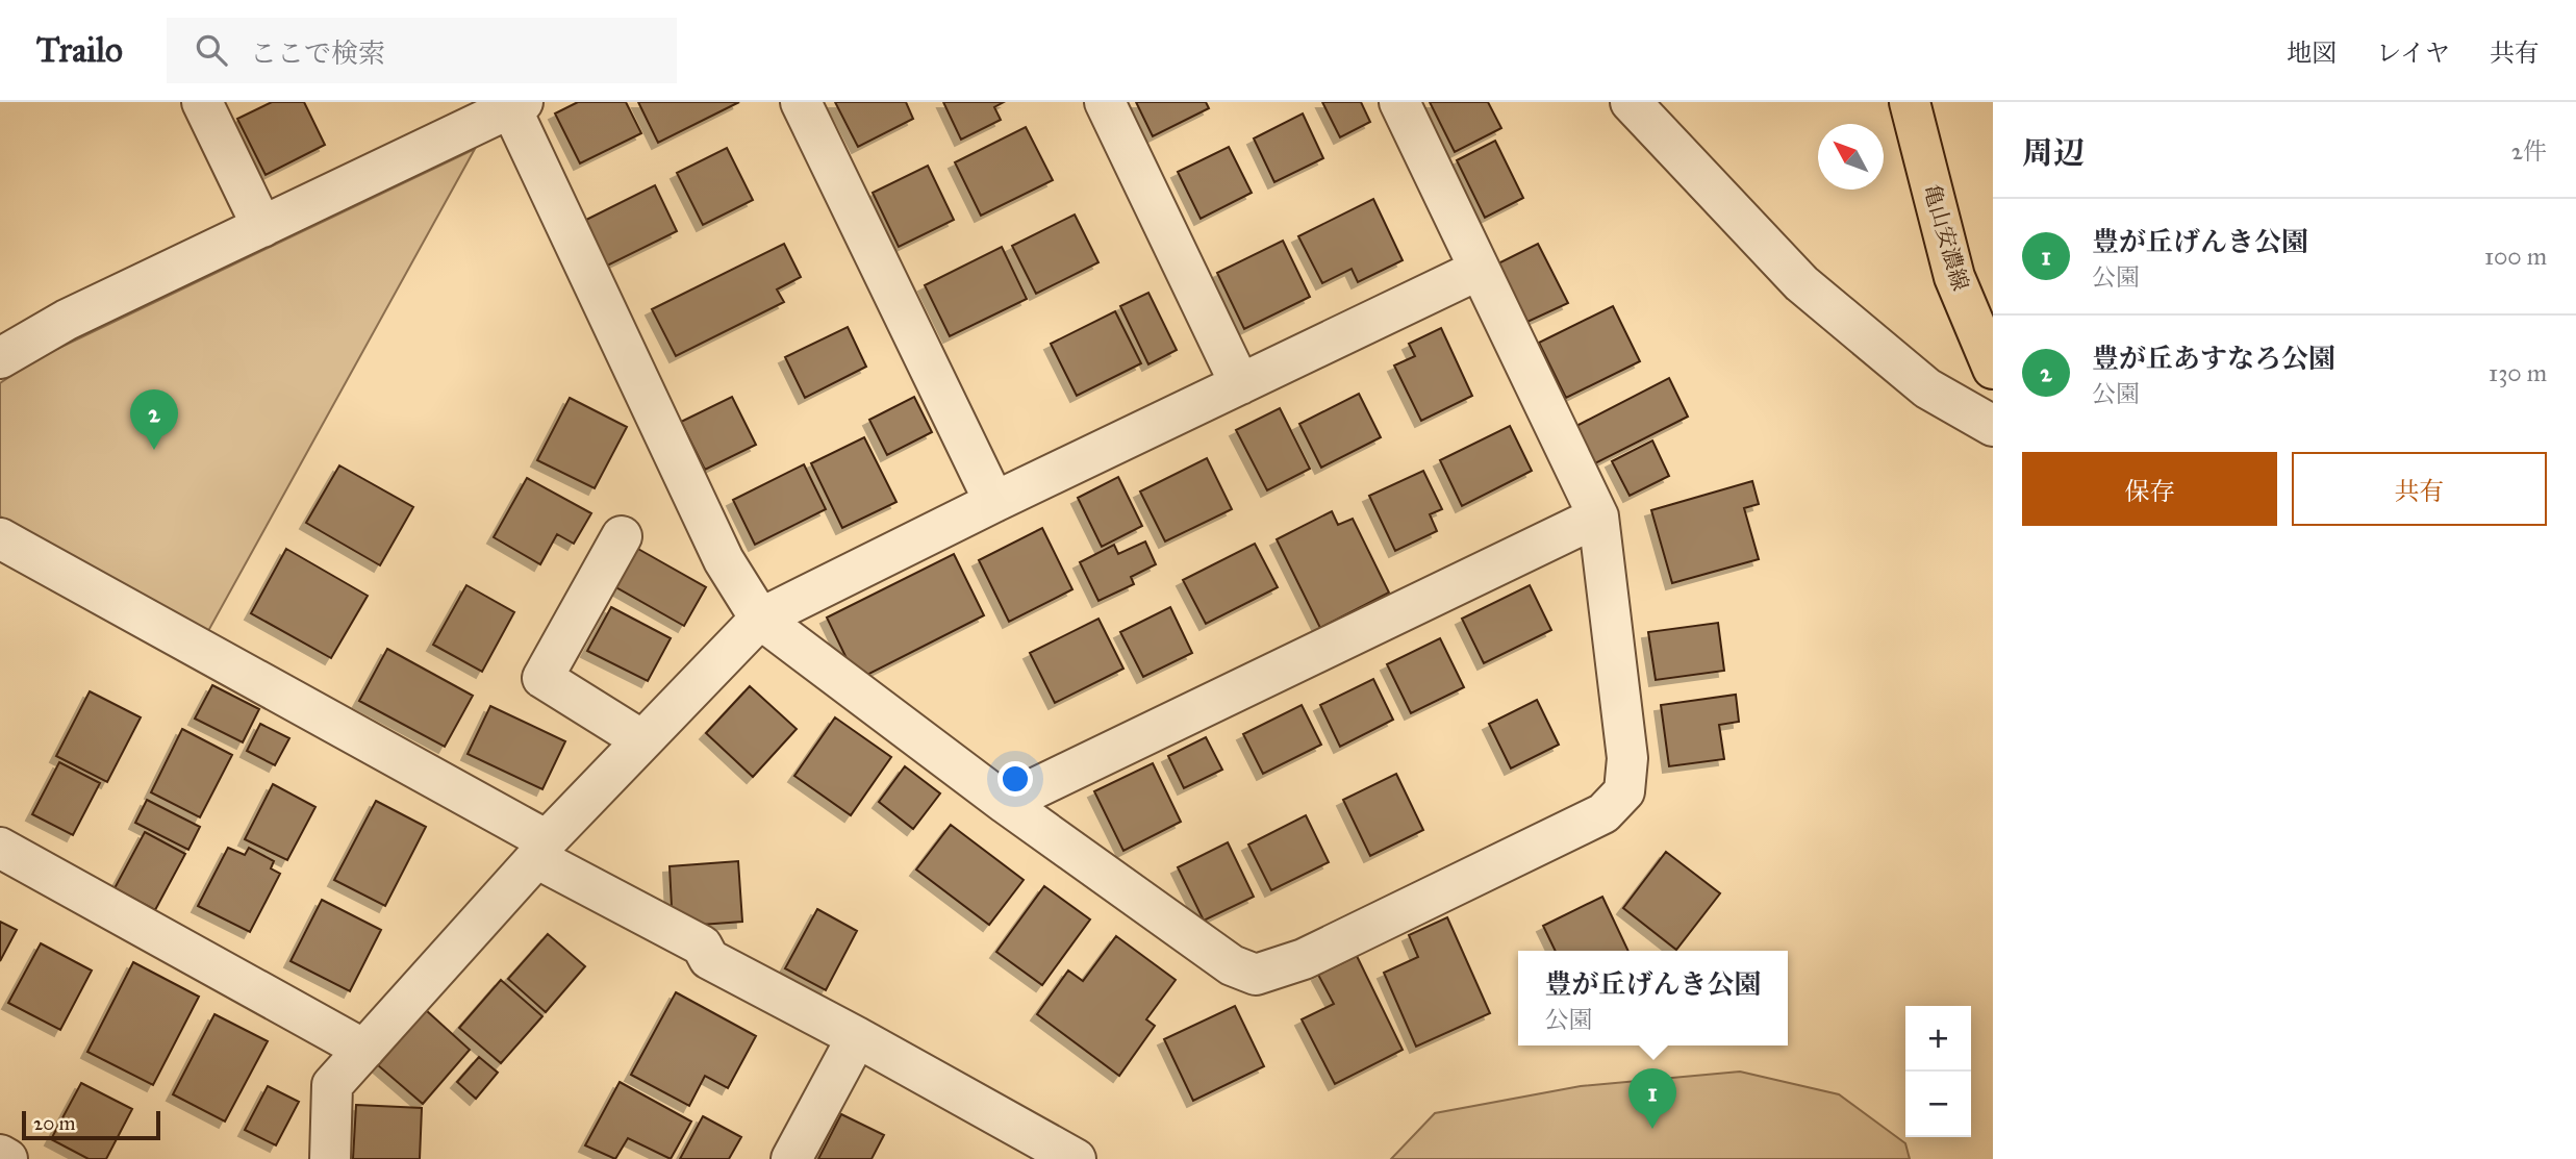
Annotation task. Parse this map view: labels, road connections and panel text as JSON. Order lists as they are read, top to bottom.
{
  "streets": {
    "main road": ["亀山安濃線"]
  },
  "scale_bar": "20 m",
  "north": "top left",
  "page": {
    "header": "Trailo",
    "search": "ここで検索",
    "nav": ["地図", "レイヤ", "共有"],
    "heading": ["周辺", "2件"],
    "list": [
      {
        "mark": "1",
        "name": "豊が丘げんき公園",
        "note": "公園",
        "value": "100 m"
      },
      {
        "mark": "2",
        "name": "豊が丘あすなろ公園",
        "note": "公園",
        "value": "130 m"
      }
    ],
    "pins": ["2", "1"],
    "buttons": ["保存", "共有"],
    "popup": ["豊が丘げんき公園", "公園"],
    "map_buttons": ["+", "−"],
    "scale": "20 m"
  }
}
